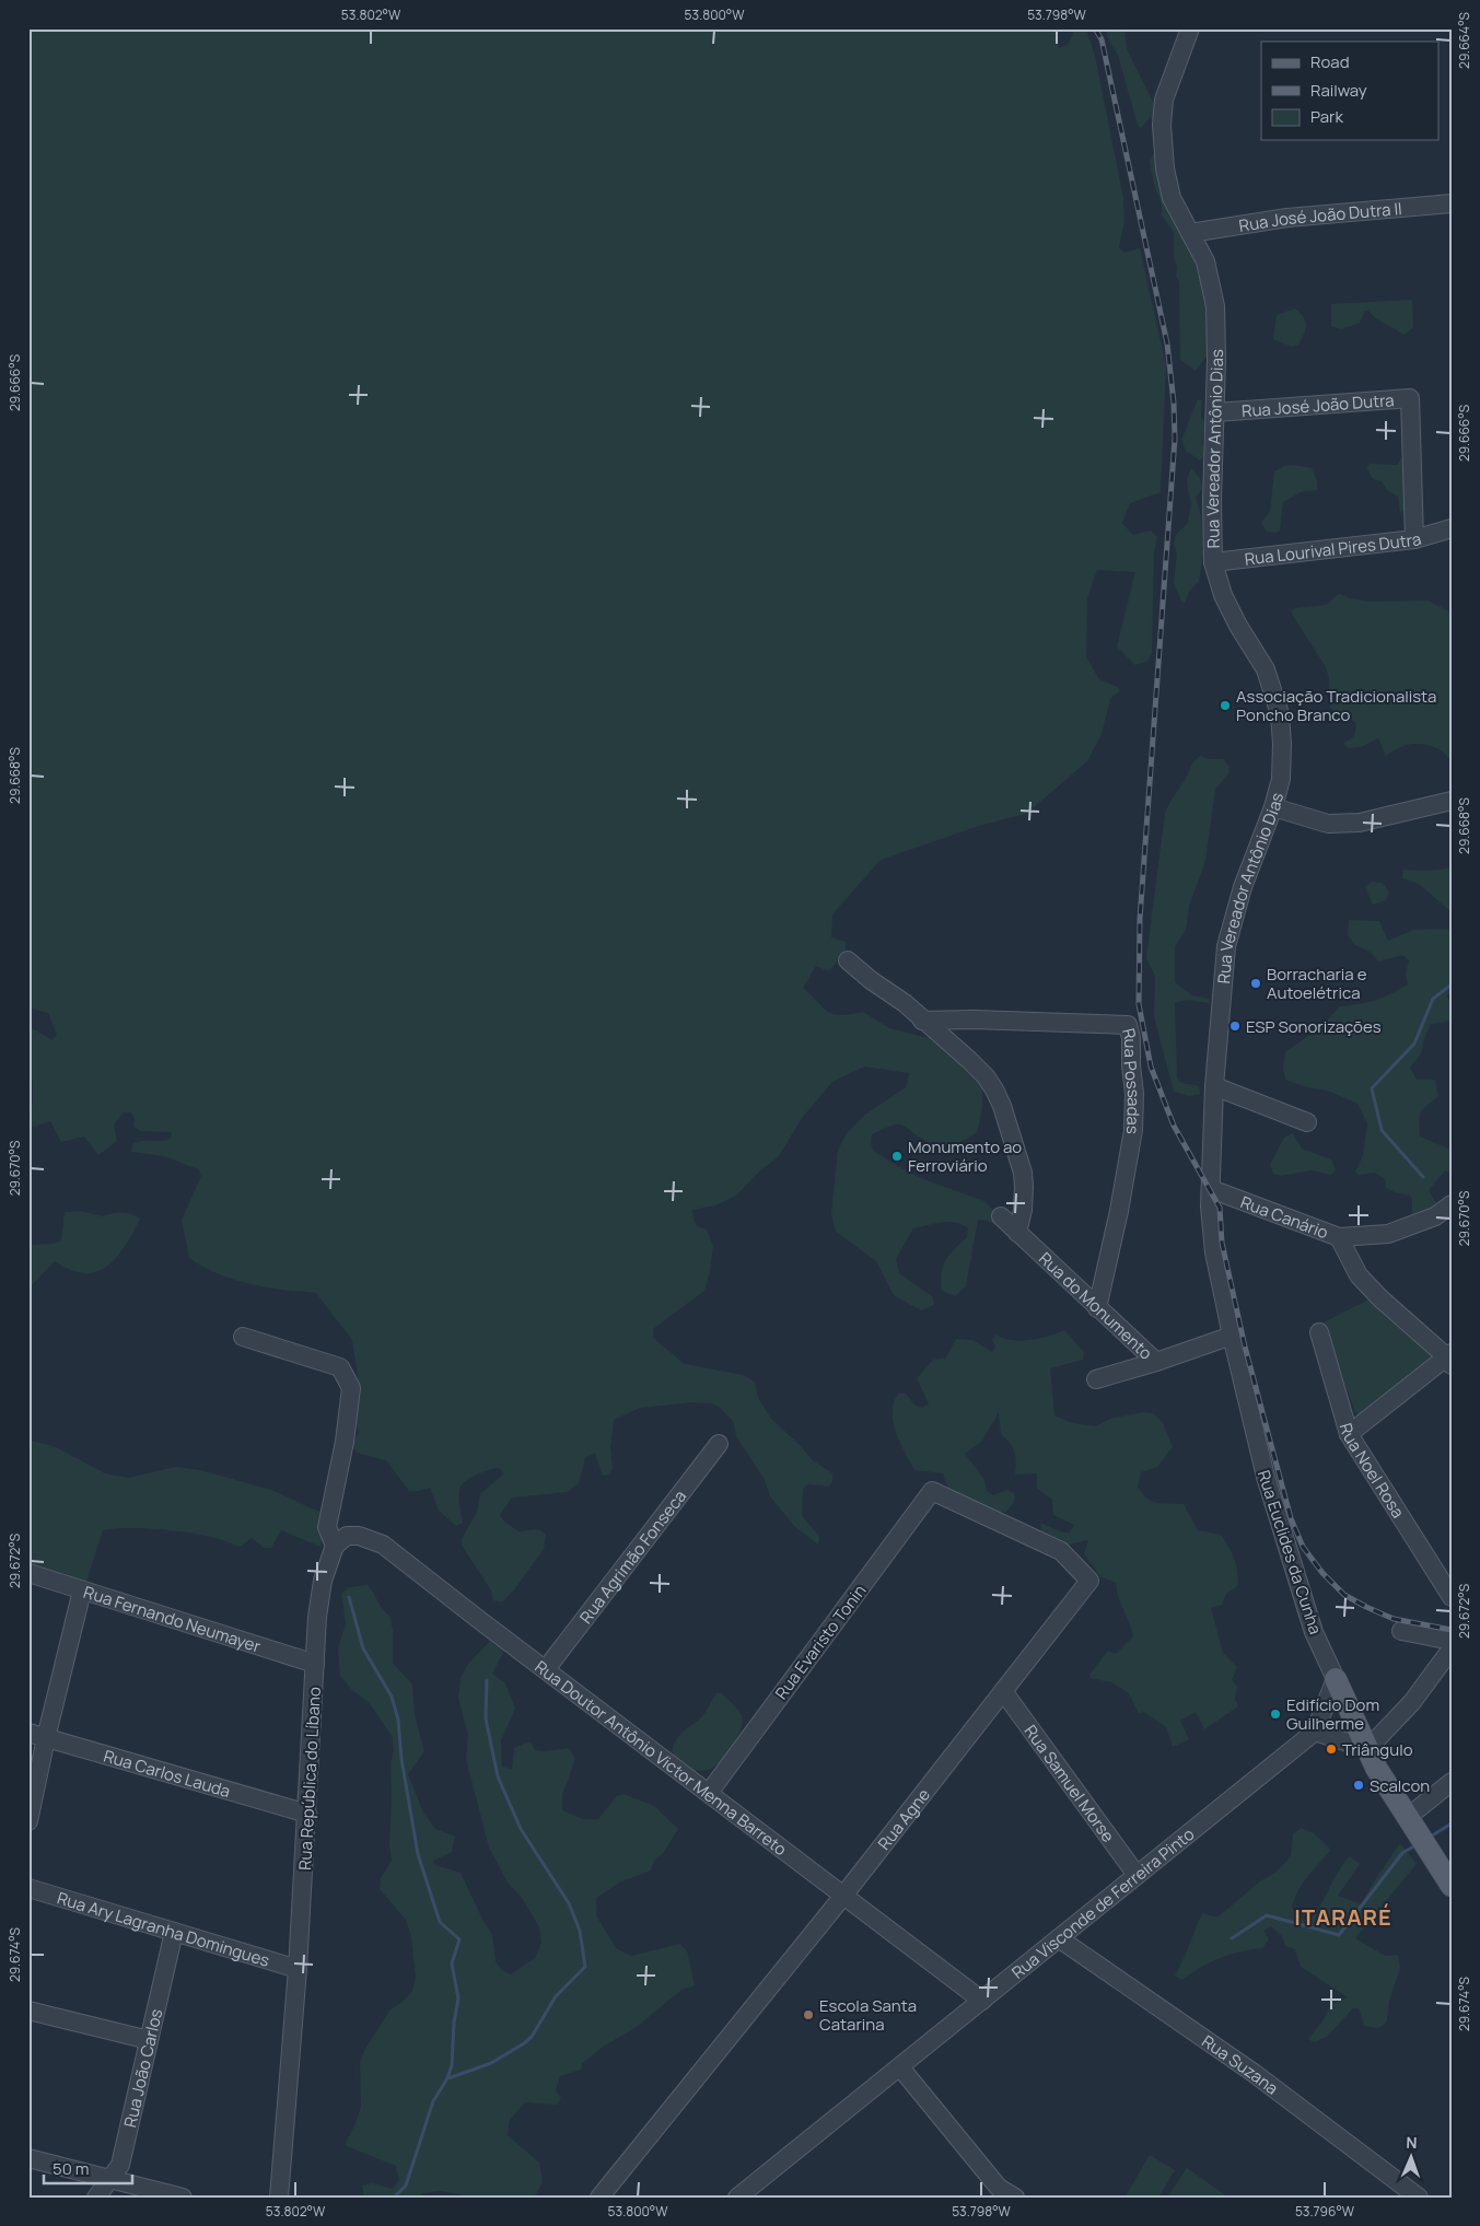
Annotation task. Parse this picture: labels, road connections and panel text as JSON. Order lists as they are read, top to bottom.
{
  "streets": {
    "main road": ["Rua Euclides da Cunha"],
    "street": [
      "Rua José João Dutra II",
      "Rua José João Dutra",
      "Rua Vereador Antônio Dias",
      "Rua Lourival Pires Dutra",
      "Rua Possadas",
      "Rua Canário",
      "Rua do Monumento",
      "Rua Noel Rosa",
      "Rua Agrimão Fonseca",
      "Rua Fernando Neumayer",
      "Rua Evaristo Tonin",
      "Rua Doutor Antônio Victor Menna Barreto",
      "Rua Carlos Lauda",
      "Rua República do Líbano",
      "Rua Samuel Morse",
      "Rua Agne",
      "Rua Visconde de Ferreira Pinto",
      "Rua Ary Lagranha Domingues",
      "Rua Suzana",
      "Rua João Carlos"
    ]
  },
  "crossings": [
    ["Rua José João Dutra II", "Rua Vereador Antônio Dias"],
    ["Rua José João Dutra", "Rua Vereador Antônio Dias"],
    ["Rua José João Dutra", "Rua Lourival Pires Dutra"],
    ["Rua Vereador Antônio Dias", "Rua Lourival Pires Dutra"],
    ["Rua Vereador Antônio Dias", "Rua Canário"],
    ["Rua Vereador Antônio Dias", "Rua Euclides da Cunha"],
    ["Rua Possadas", "Rua do Monumento"],
    ["Rua Canário", "Rua Euclides da Cunha"],
    ["Rua do Monumento", "Rua Euclides da Cunha"],
    ["Rua Agrimão Fonseca", "Rua Doutor Antônio Victor Menna Barreto"],
    ["Rua Fernando Neumayer", "Rua República do Líbano"],
    ["Rua Evaristo Tonin", "Rua Doutor Antônio Victor Menna Barreto"],
    ["Rua Evaristo Tonin", "Rua Agne"],
    ["Rua Doutor Antônio Victor Menna Barreto", "Rua República do Líbano"],
    ["Rua Doutor Antônio Victor Menna Barreto", "Rua Agne"],
    ["Rua Doutor Antônio Victor Menna Barreto", "Rua Visconde de Ferreira Pinto"],
    ["Rua Carlos Lauda", "Rua República do Líbano"],
    ["Rua República do Líbano", "Rua Ary Lagranha Domingues"],
    ["Rua Samuel Morse", "Rua Agne"],
    ["Rua Samuel Morse", "Rua Visconde de Ferreira Pinto"],
    ["Rua Visconde de Ferreira Pinto", "Rua Suzana"],
    ["Rua Ary Lagranha Domingues", "Rua João Carlos"]
  ],
  "districts": ["ITARARÉ"],
  "places": [
    "Associação Tradicionalista Poncho Branco",
    "Borracharia e Autoelétrica",
    "ESP Sonorizações",
    "Monumento ao Ferroviário",
    "Edifício Dom Guilherme",
    "Triângulo",
    "Scalcon",
    "Escola Santa Catarina"
  ],
  "legend": ["Road", "Railway", "Park"],
  "scale_bar": "50 m",
  "north": "top",
  "coordinates": [
    "53.802°W",
    "53.800°W",
    "53.798°W",
    "29.664°S",
    "29.666°S",
    "29.668°S",
    "29.670°S",
    "29.672°S",
    "29.674°S",
    "53.796°W"
  ]
}
